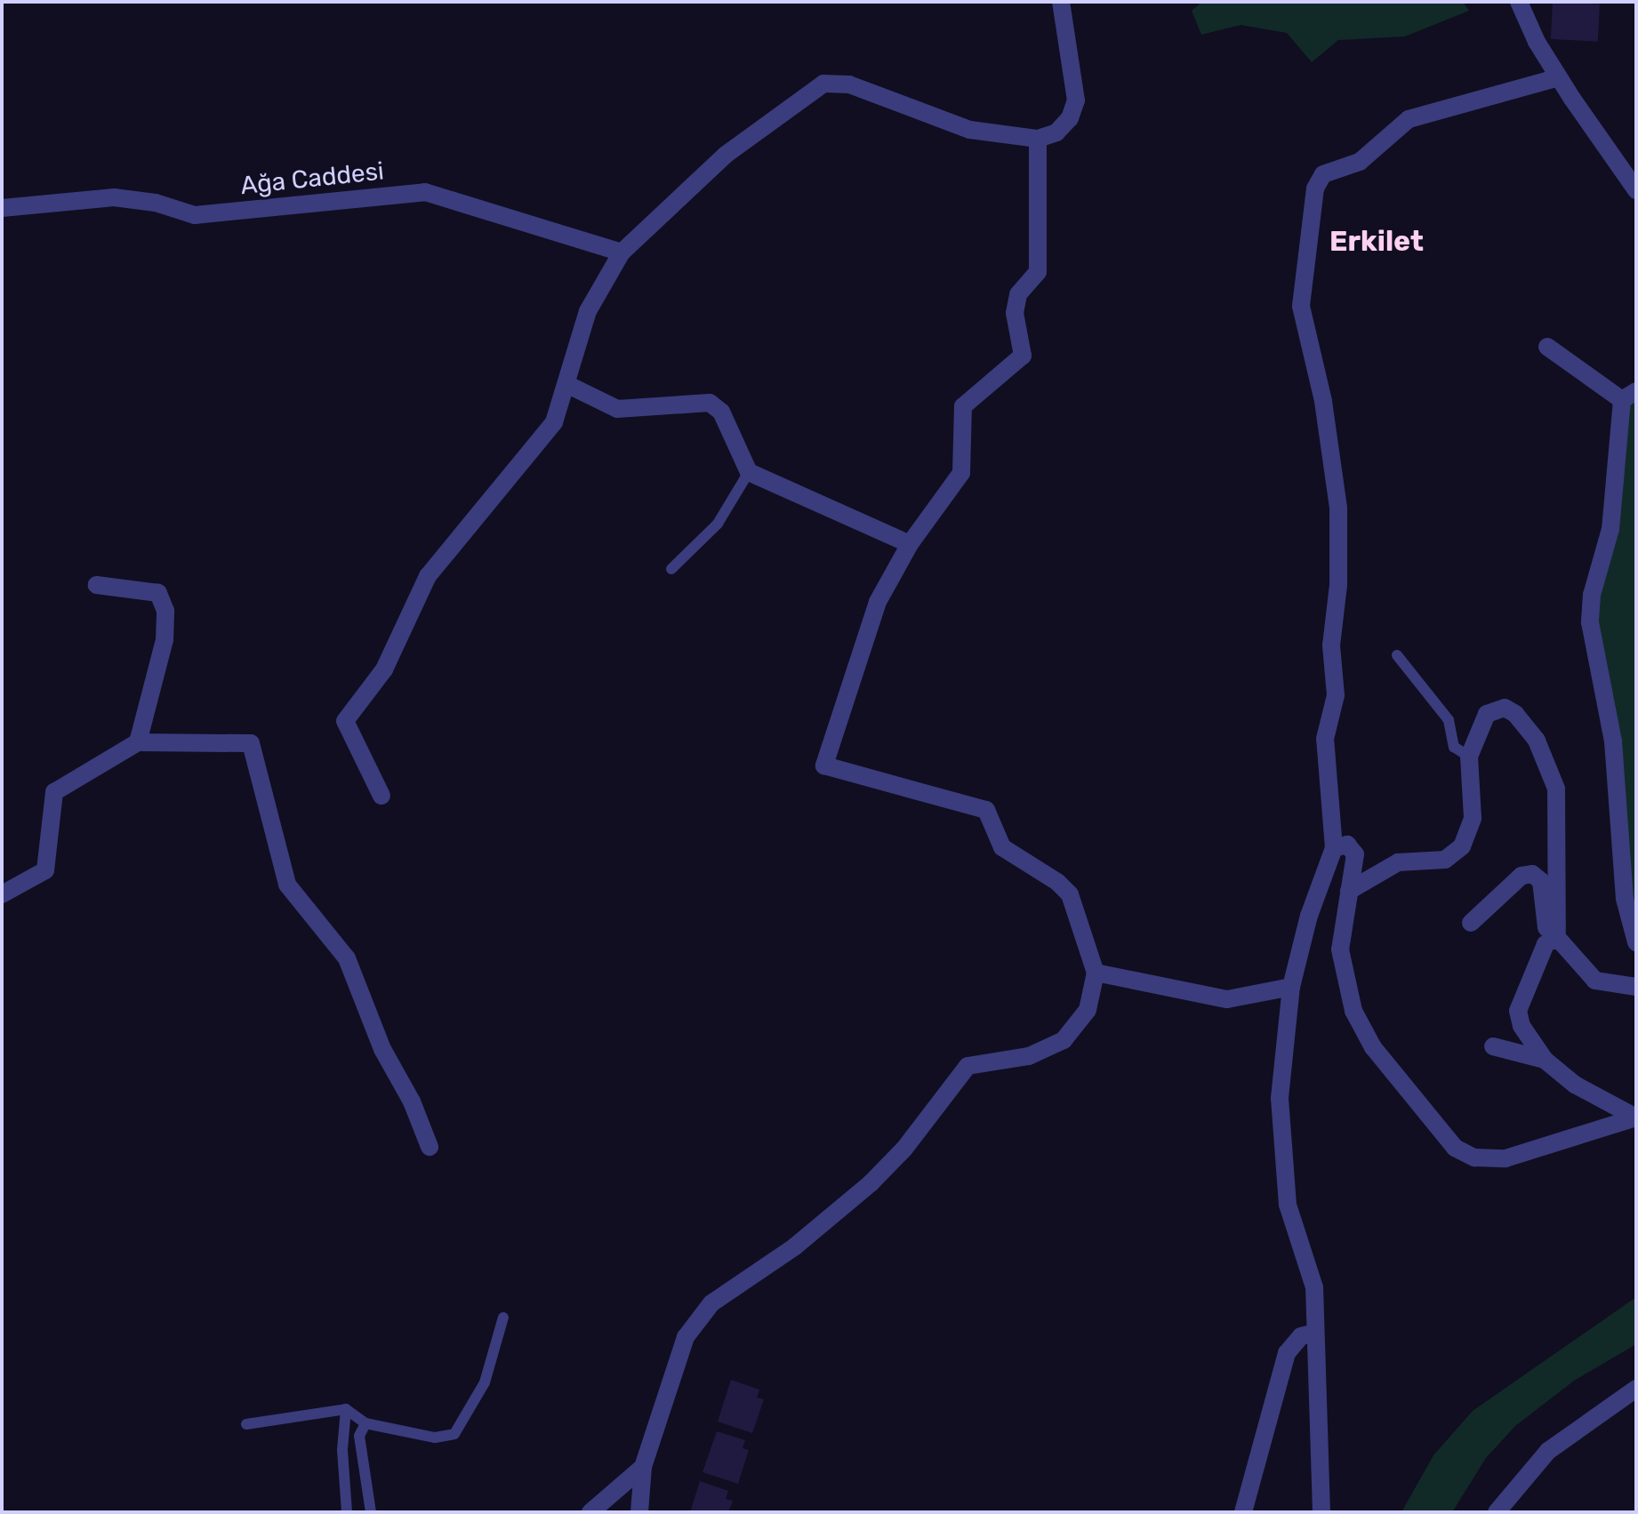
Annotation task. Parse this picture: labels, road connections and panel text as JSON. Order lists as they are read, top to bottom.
{
  "streets": {
    "street": ["Ağa Caddesi"]
  },
  "districts": ["Erkilet"]
}
